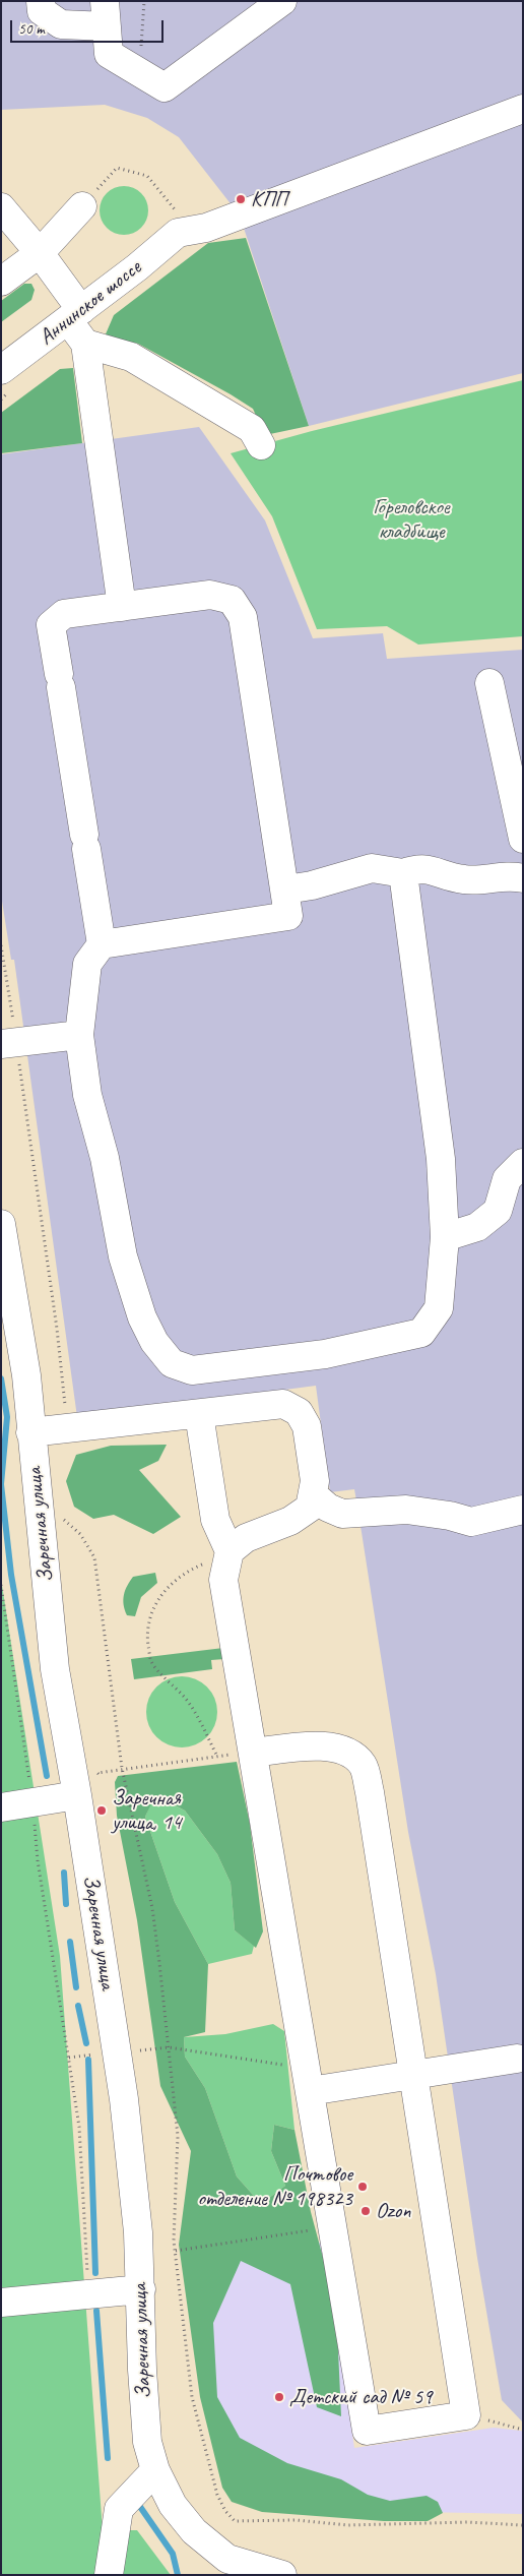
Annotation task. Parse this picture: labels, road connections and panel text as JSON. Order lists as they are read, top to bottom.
{
  "streets": {
    "street": ["Аннинское шоссе", "Заречная улица"]
  },
  "parks": ["Гореловское кладбище"],
  "places": [
    "КПП",
    "Заречная улица, 14",
    "Почтовое отделение № 198323",
    "Ozon",
    "Детский сад № 59"
  ],
  "scale_bar": "50 m"
}
